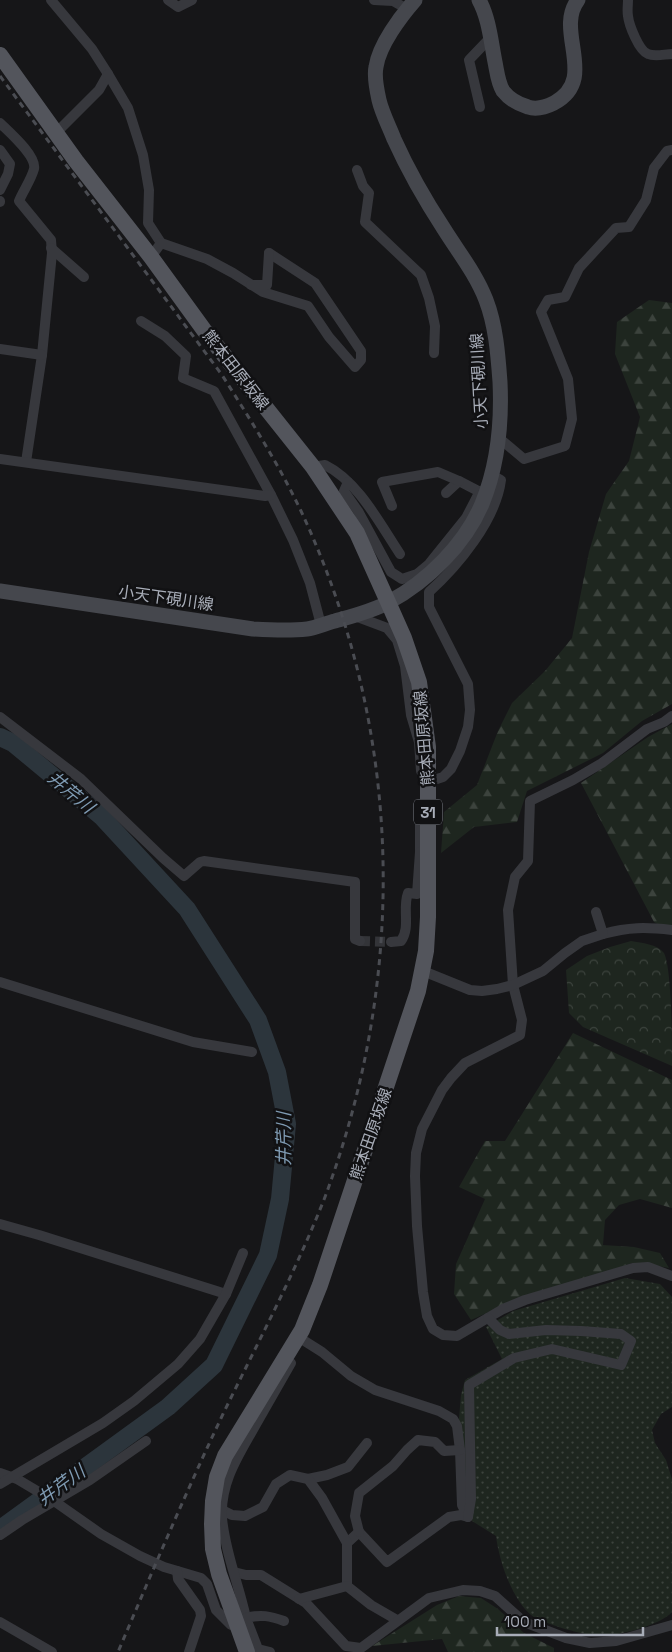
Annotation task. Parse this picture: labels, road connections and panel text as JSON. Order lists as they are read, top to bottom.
{
  "streets": {
    "main road": ["熊本田原坂線", "小天下硯川線", "31"]
  },
  "crossings": [
    ["熊本田原坂線", "小天下硯川線"]
  ],
  "water": ["井芹川"],
  "scale_bar": "100 m"
}
